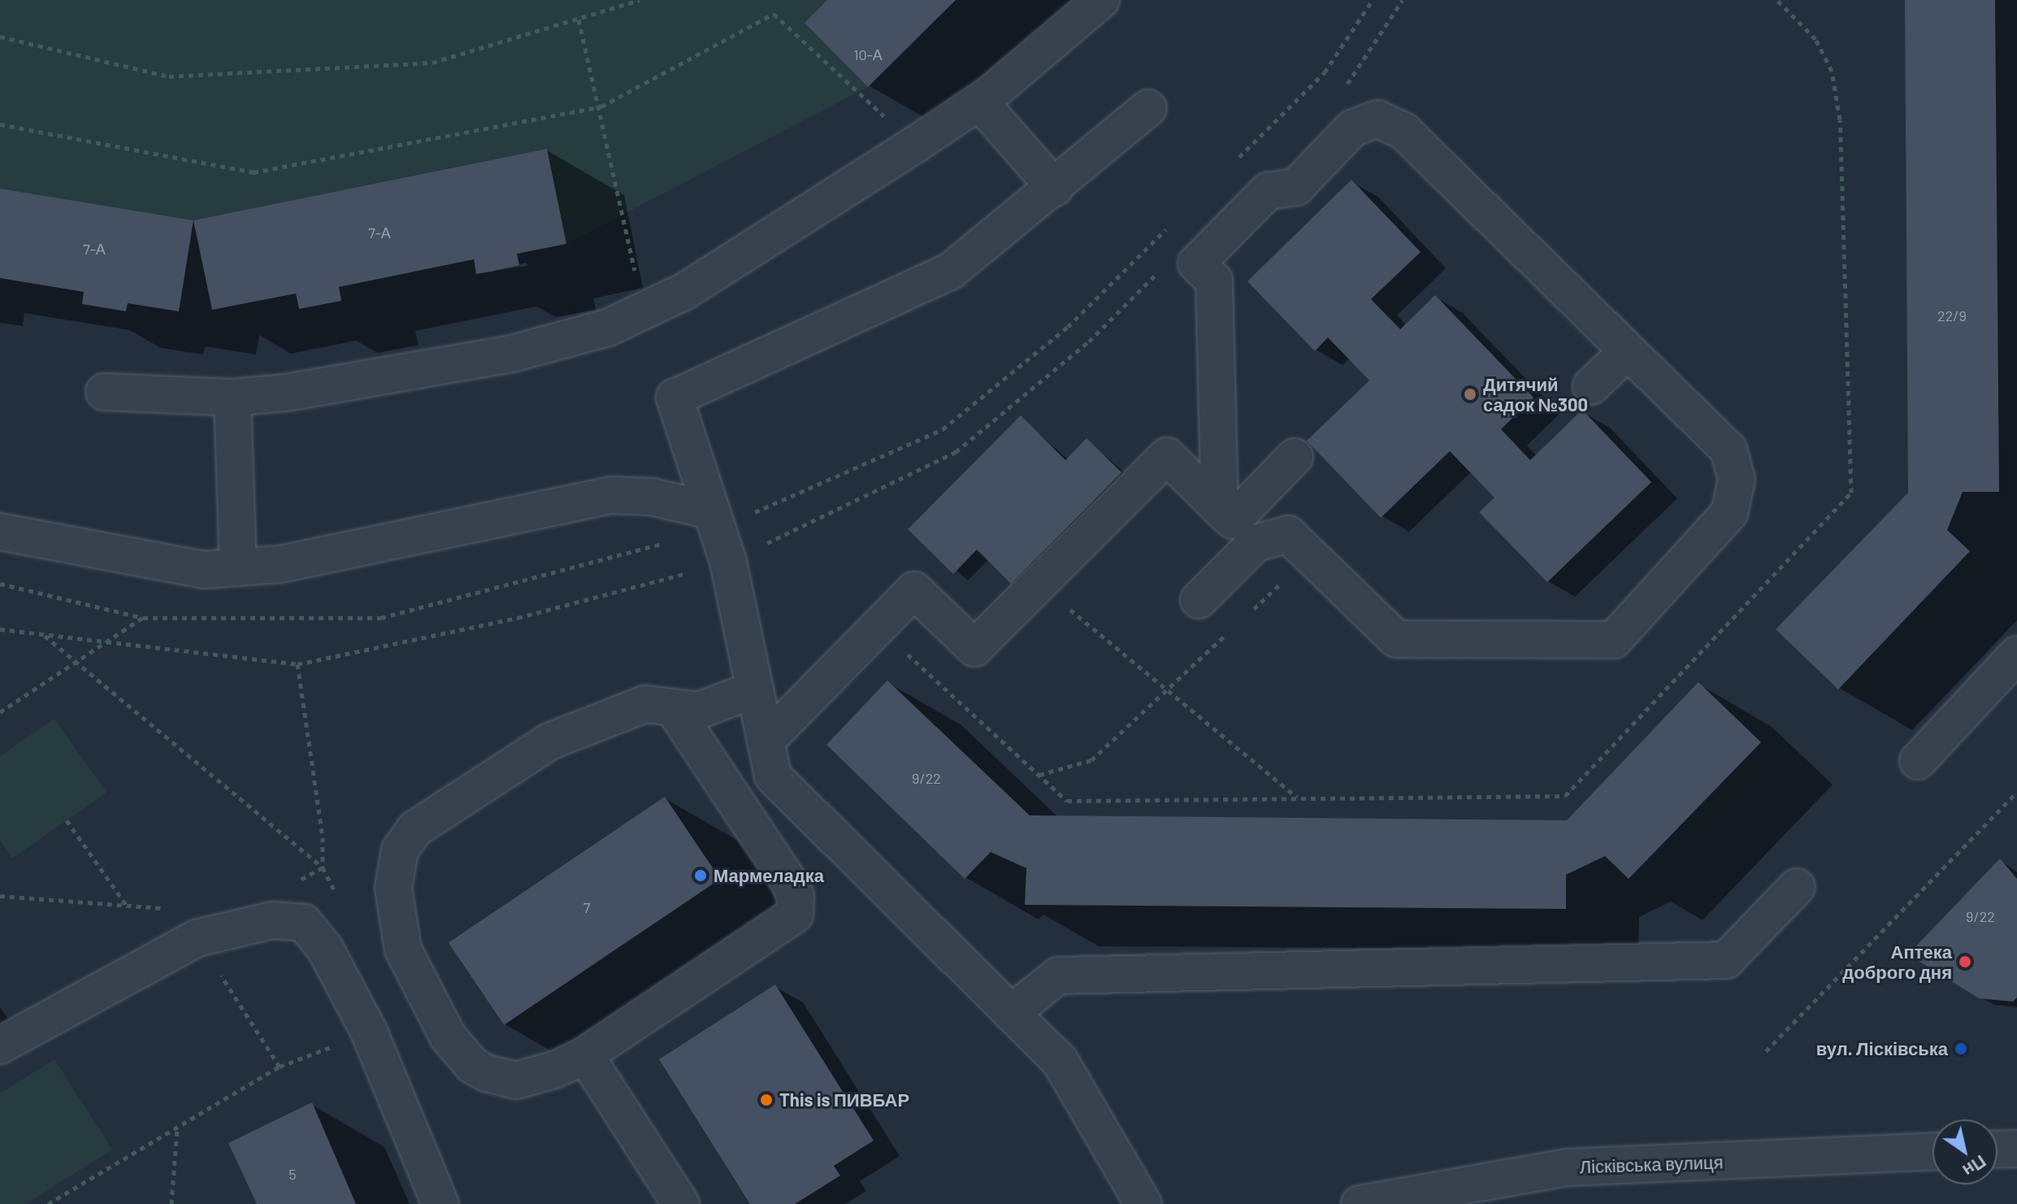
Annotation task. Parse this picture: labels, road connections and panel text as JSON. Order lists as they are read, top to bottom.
{
  "streets": {
    "street": ["Лісківська вулиця"]
  },
  "places": [
    "Дитячий садок №300",
    "Мармеладка",
    "Аптека доброго дня",
    "вул. Лісківська",
    "This is ПИВБАР"
  ],
  "house_numbers": [
    "10-А",
    "7-А",
    "7-А",
    "22/9",
    "9/22",
    "7",
    "9/22",
    "5"
  ],
  "north": "bottom right"
}
